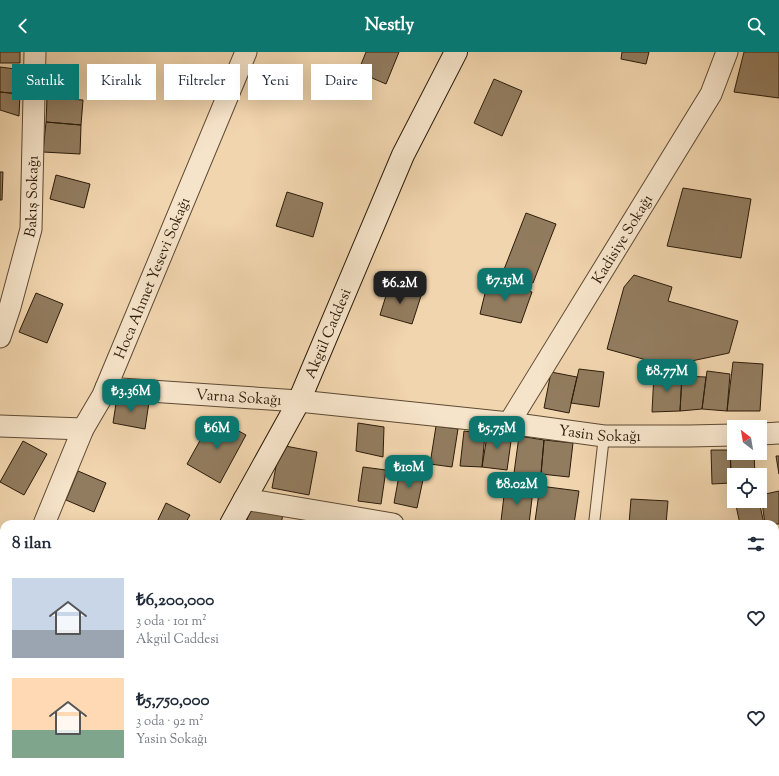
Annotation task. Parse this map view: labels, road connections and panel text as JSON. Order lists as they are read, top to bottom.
{
  "streets": {
    "street": [
      "Bakış Sokağı",
      "Kadisiye Sokağı",
      "Hoca Ahmet Yesevi Sokağı",
      "Akgül Caddesi",
      "Varna Sokağı",
      "Yasin Sokağı"
    ]
  },
  "crossings": [
    ["Kadisiye Sokağı", "Yasin Sokağı"],
    ["Hoca Ahmet Yesevi Sokağı", "Varna Sokağı"],
    ["Akgül Caddesi", "Varna Sokağı"],
    ["Akgül Caddesi", "Yasin Sokağı"],
    ["Varna Sokağı", "Yasin Sokağı"]
  ],
  "north": "top left",
  "page": {
    "header": "Nestly",
    "chip": [
      "Satılık",
      "Kiralık",
      "Filtreler",
      "Yeni",
      "Daire"
    ],
    "price": [
      "₺7.15M",
      "₺6.2M",
      "₺8.77M",
      "₺3.36M",
      "₺6M",
      "₺5.75M",
      "₺10M",
      "₺8.02M"
    ],
    "heading": "8 ilan",
    "list": [
      {
        "name": "₺6,200,000",
        "note": "3 oda · 101 m² · Akgül Caddesi"
      },
      {
        "name": "₺5,750,000",
        "note": "3 oda · 92 m² · Yasin Sokağı"
      }
    ]
  }
}
